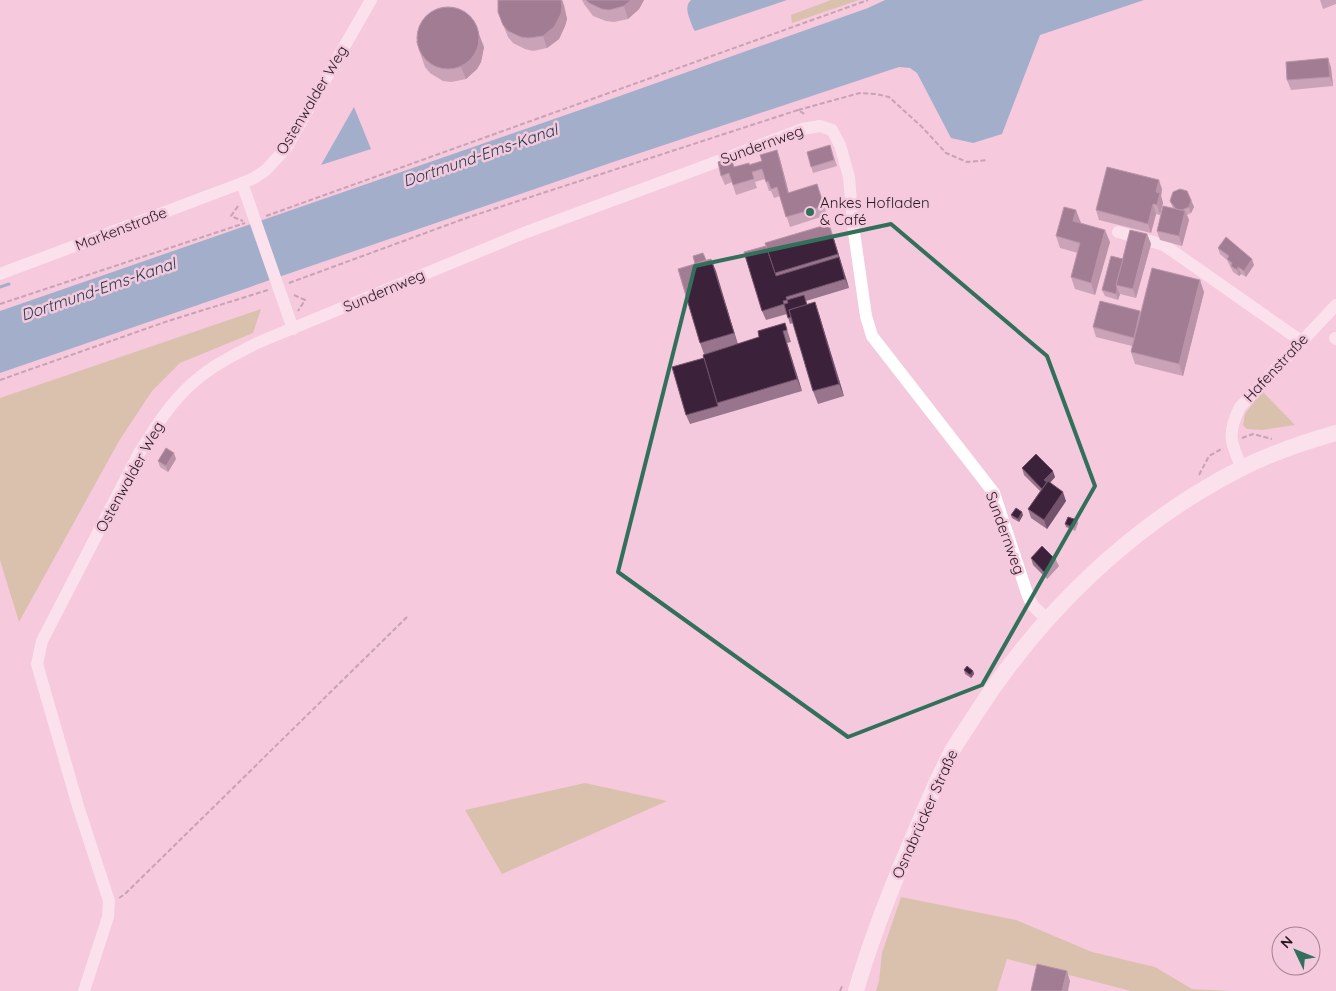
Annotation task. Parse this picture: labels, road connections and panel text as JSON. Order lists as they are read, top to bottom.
{
  "streets": {
    "main road": ["Osnabrücker Straße"],
    "street": [
      "Ostenwalder Weg",
      "Sundernweg",
      "Markenstraße",
      "Hafenstraße"
    ]
  },
  "crossings": [
    ["Ostenwalder Weg", "Sundernweg"],
    ["Ostenwalder Weg", "Markenstraße"],
    ["Sundernweg", "Osnabrücker Straße"]
  ],
  "water": ["Dortmund-Ems-Kanal"],
  "places": ["Ankes Hofladen & Café"],
  "north": "top left"
}
